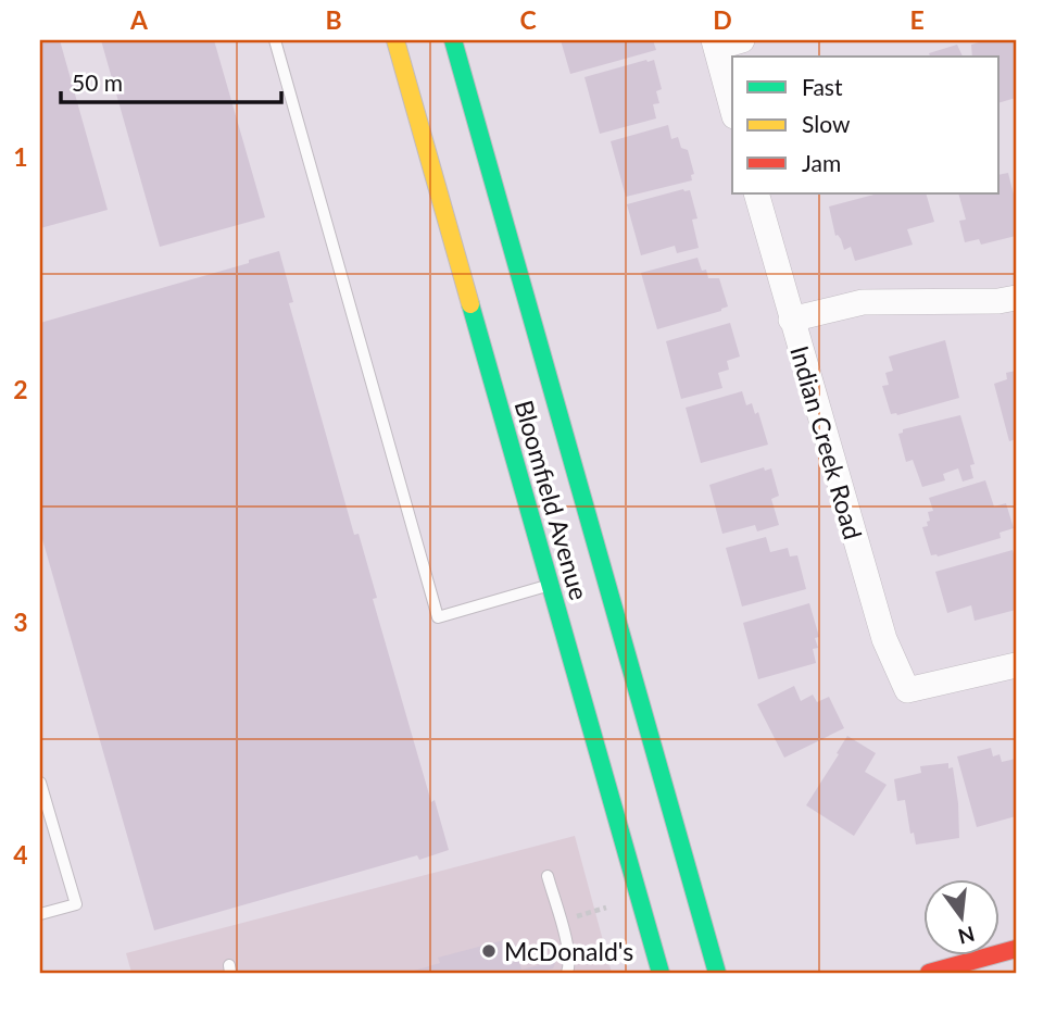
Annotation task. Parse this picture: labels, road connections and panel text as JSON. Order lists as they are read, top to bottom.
{
  "streets": {
    "main road": ["Bloomfield Avenue"],
    "street": ["Indian Creek Road"]
  },
  "places": ["McDonald's"],
  "legend": ["Fast", "Slow", "Jam"],
  "scale_bar": "50 m",
  "north": "bottom",
  "grid": {
    "columns": [
      "A",
      "B",
      "C",
      "D",
      "E"
    ],
    "rows": [
      "1",
      "2",
      "3",
      "4"
    ]
  }
}
